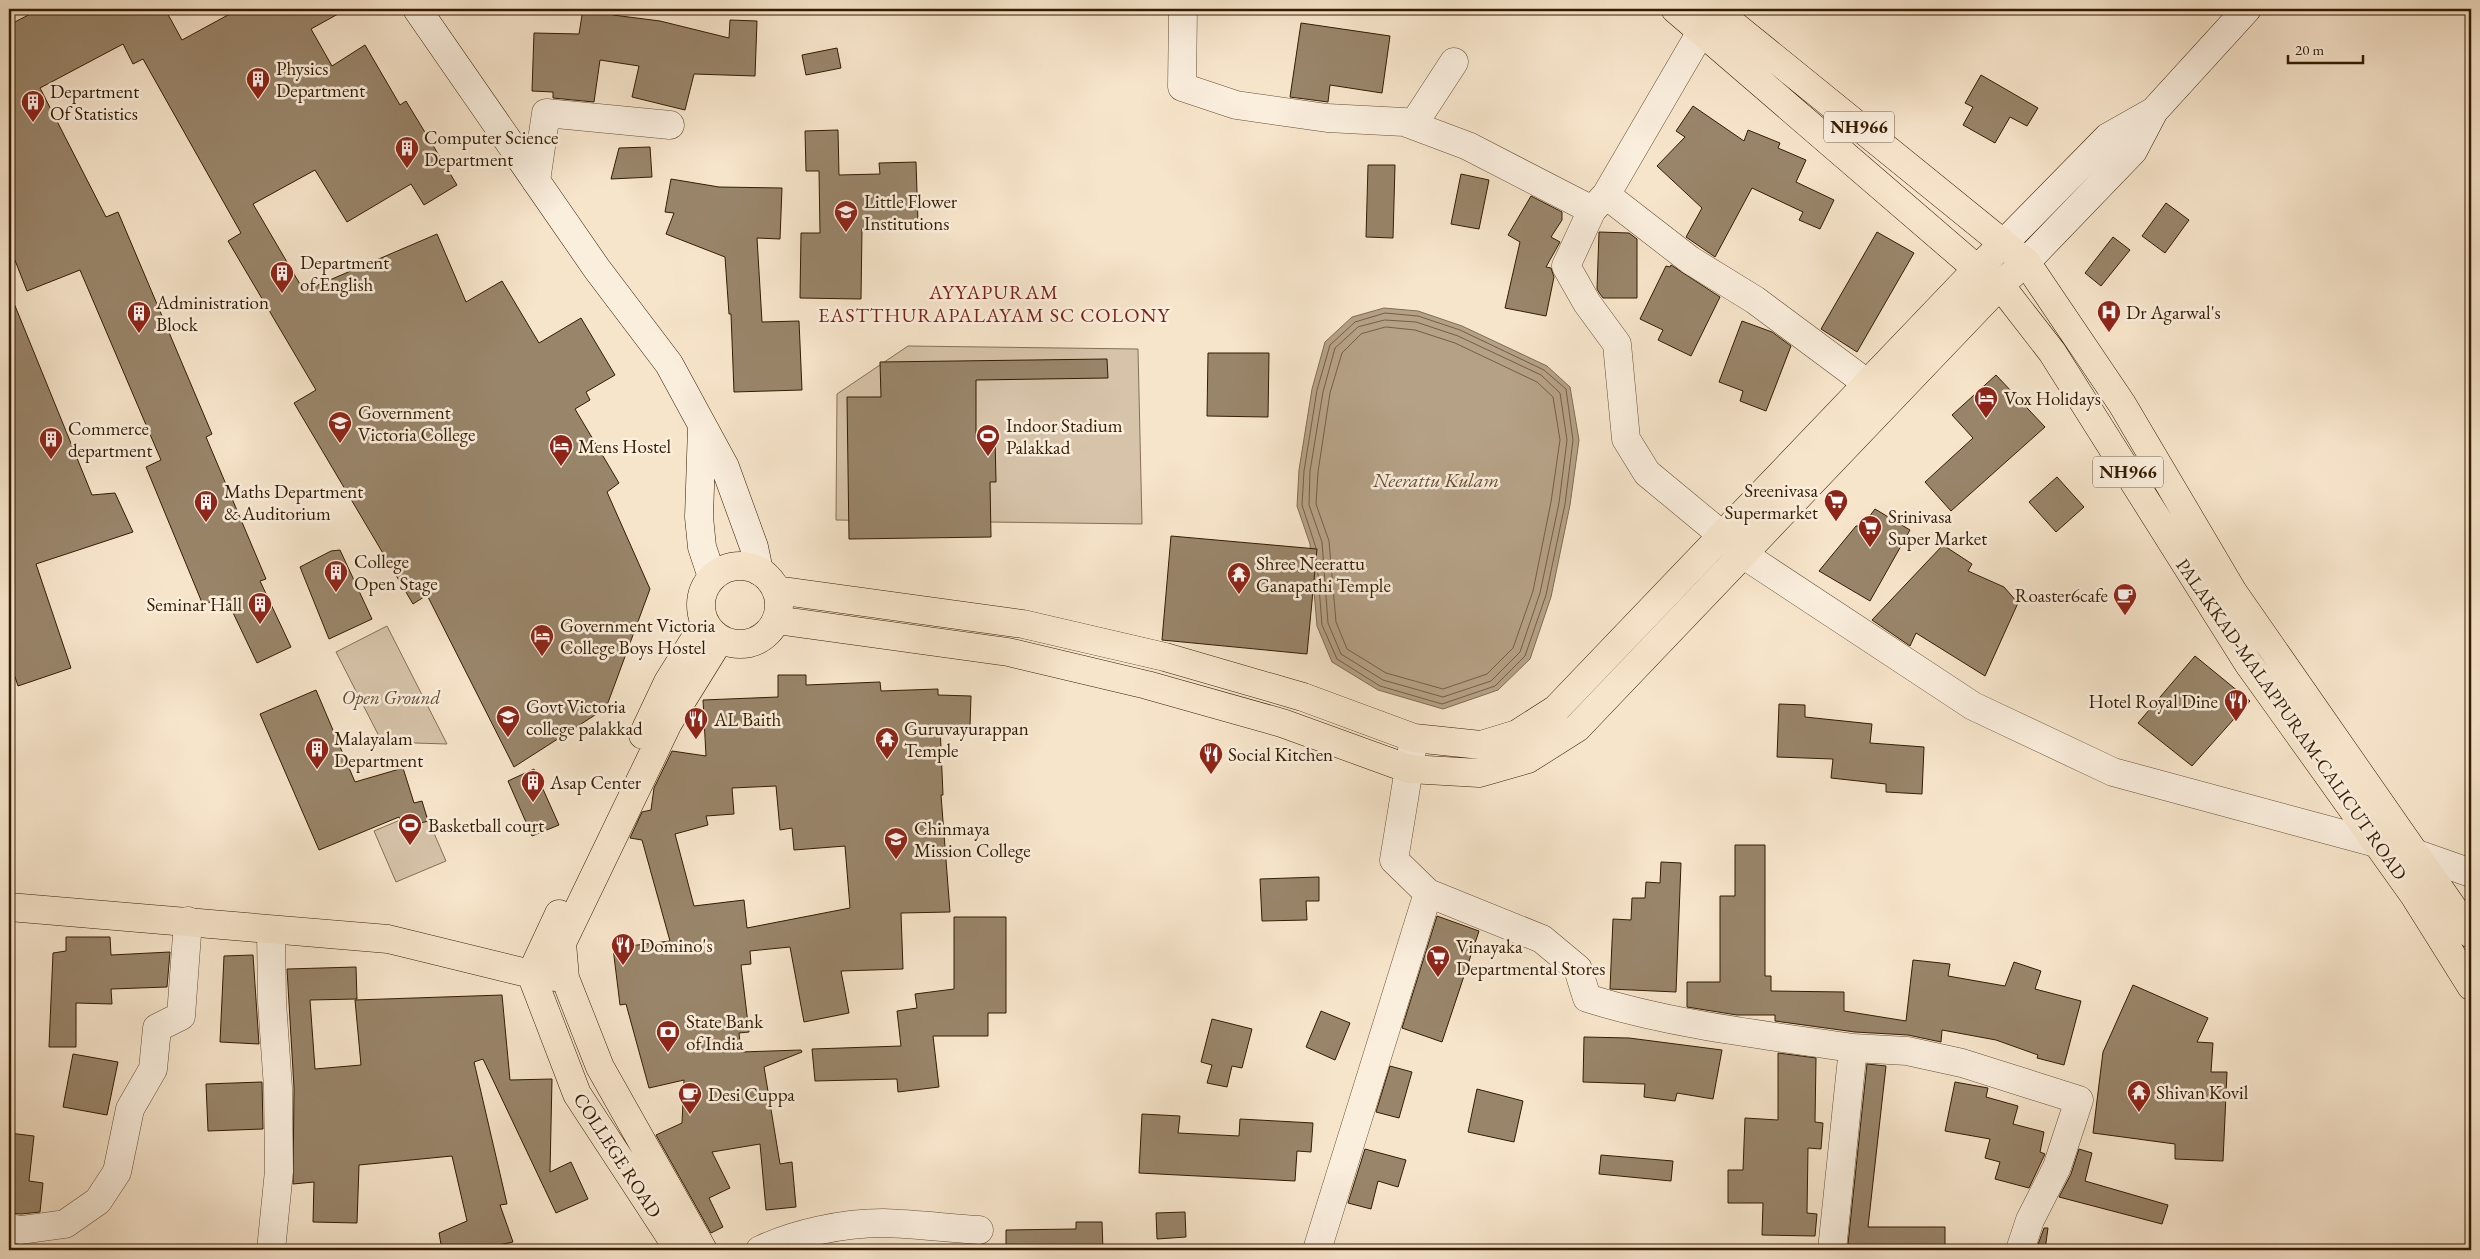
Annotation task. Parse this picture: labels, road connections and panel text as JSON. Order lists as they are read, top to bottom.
{
  "streets": {
    "main road": ["NH966", "PALAKKAD-MALAPPURAM-CALICUT ROAD", "COLLEGE ROAD"]
  },
  "districts": ["AYYAPURAM EASTTHURAPALAYAM SC COLONY"],
  "water": ["Neerattu Kulam"],
  "parks": ["Open Ground"],
  "places": {
    "building": [
      "Physics Department",
      "Department Of Statistics",
      "Computer Science Department",
      "Department of English",
      "Administration Block",
      "Commerce department",
      "Maths Department & Auditorium",
      "College Open Stage",
      "Seminar Hall",
      "Malayalam Department",
      "Asap Center"
    ],
    "school or university": [
      "Little Flower Institutions",
      "Government Victoria College",
      "Govt Victoria college palakkad",
      "Chinmaya Mission College"
    ],
    "hospital": ["Dr Agarwal's"],
    "hotel": ["Vox Holidays", "Mens Hostel", "Government Victoria College Boys Hostel"],
    "sports": ["Indoor Stadium Palakkad", "Basketball court"],
    "supermarket": ["Sreenivasa Supermarket", "Srinivasa Super Market", "Vinayaka Departmental Stores"],
    "temple": ["Shree Neerattu Ganapathi Temple", "Guruvayurappan Temple", "Shivan Kovil"],
    "cafe": ["Roaster6cafe", "Desi Cuppa"],
    "restaurant": [
      "Hotel Royal Dine",
      "AL Baith",
      "Social Kitchen",
      "Domino's"
    ],
    "bank": ["State Bank of India"]
  },
  "scale_bar": "20 m"
}
